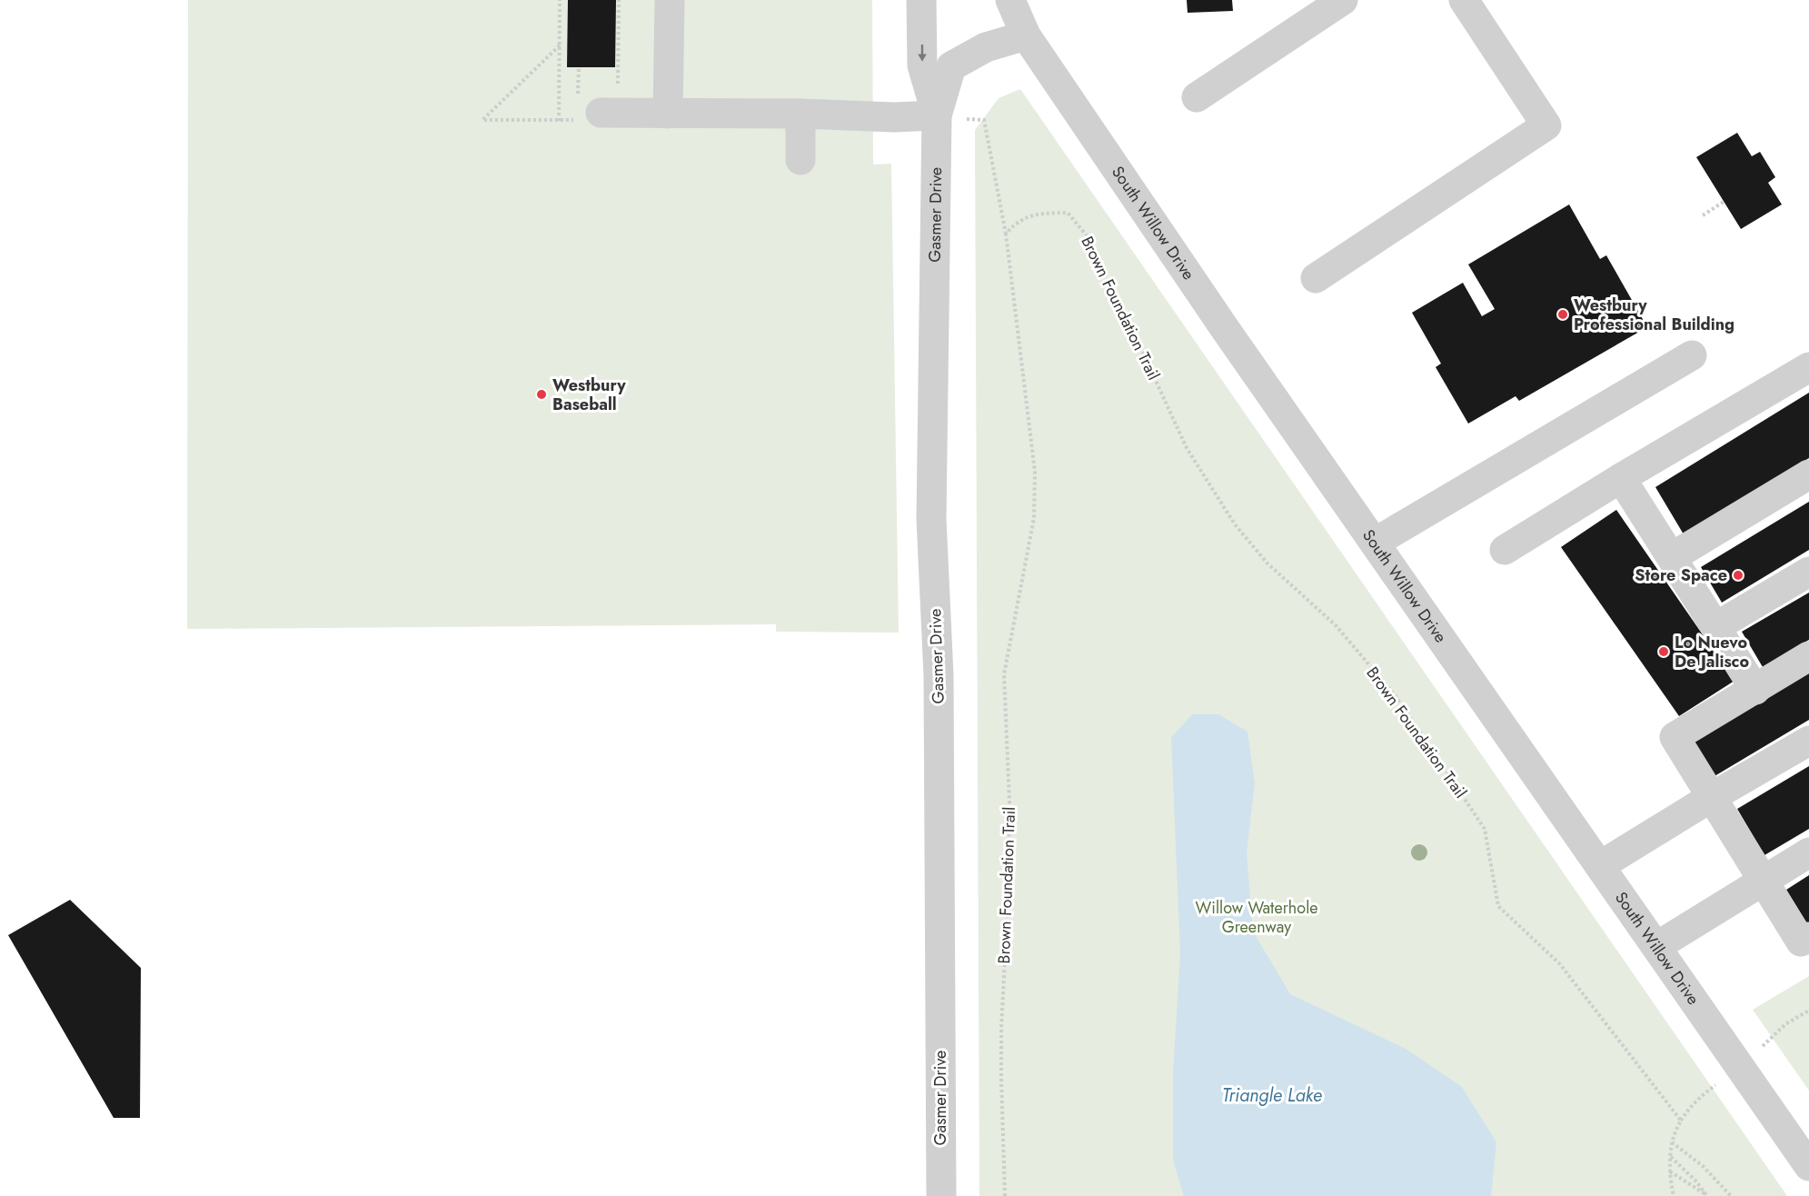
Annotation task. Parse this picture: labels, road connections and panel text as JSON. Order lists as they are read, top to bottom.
{
  "streets": {
    "street": ["Gasmer Drive", "South Willow Drive"],
    "path": ["Brown Foundation Trail"]
  },
  "crossings": [
    ["Gasmer Drive", "South Willow Drive"]
  ],
  "water": ["Triangle Lake"],
  "parks": ["Willow Waterhole Greenway"],
  "places": [
    "Westbury Professional Building",
    "Westbury Baseball",
    "Store Space",
    "Lo Nuevo De Jalisco"
  ]
}
